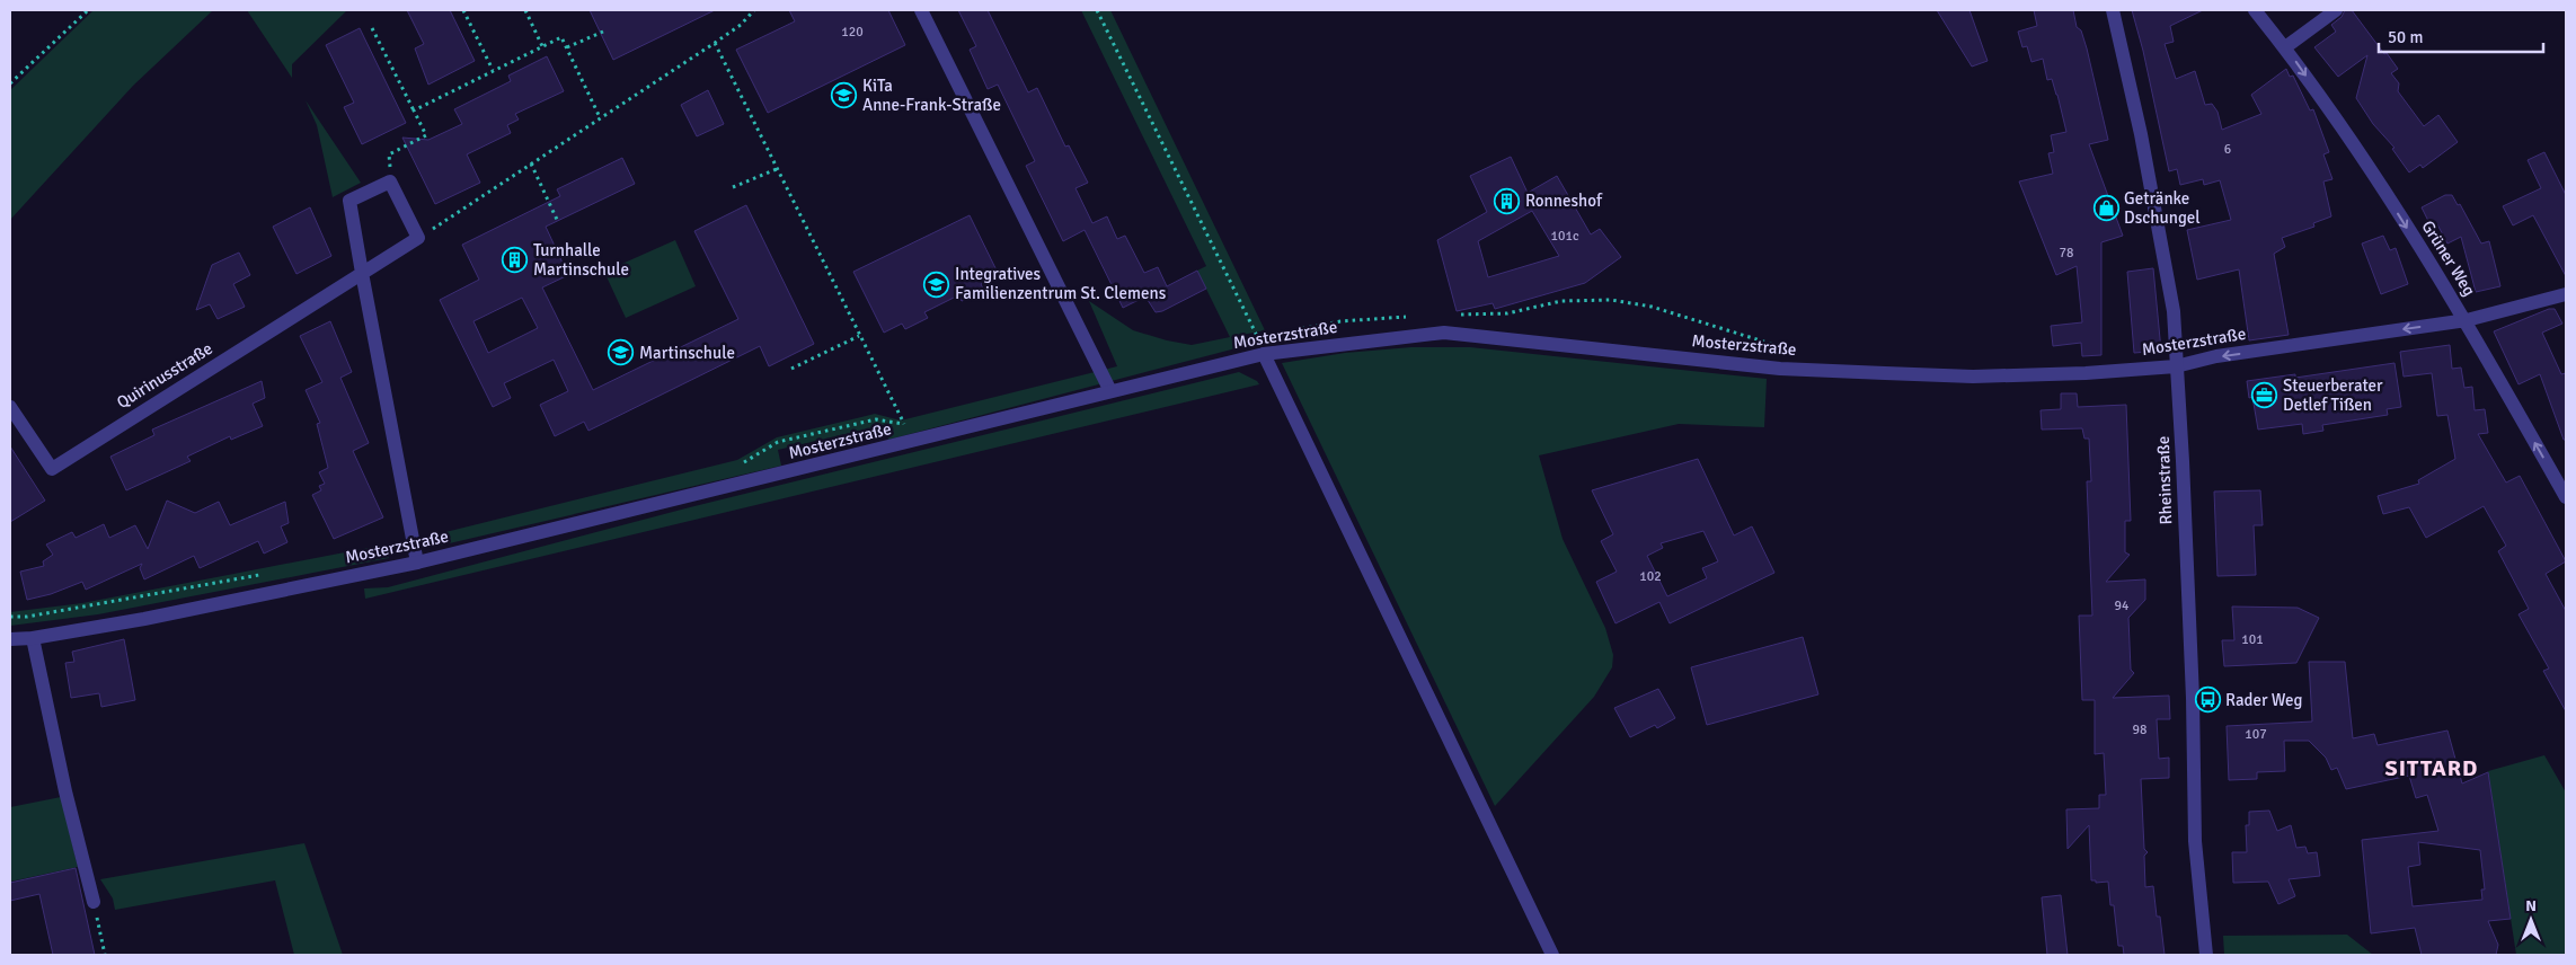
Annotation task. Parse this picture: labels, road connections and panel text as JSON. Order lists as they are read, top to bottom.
{
  "streets": {
    "street": [
      "Grüner Weg",
      "Mosterzstraße",
      "Quirinusstraße",
      "Rheinstraße"
    ]
  },
  "crossings": [
    ["Grüner Weg", "Mosterzstraße"],
    ["Mosterzstraße", "Rheinstraße"]
  ],
  "districts": ["SITTARD"],
  "places": {
    "school or university": ["KiTa Anne-Frank-Straße", "Integratives Familienzentrum St. Clemens", "Martinschule"],
    "building": ["Ronneshof", "Turnhalle Martinschule"],
    "shop": ["Getränke Dschungel"],
    "office": ["Steuerberater Detlef Tißen"],
    "bus stop": ["Rader Weg"]
  },
  "house_numbers": [
    "120",
    "6",
    "101c",
    "78",
    "102",
    "94",
    "101",
    "98",
    "107"
  ],
  "scale_bar": "50 m",
  "north": "top"
}
